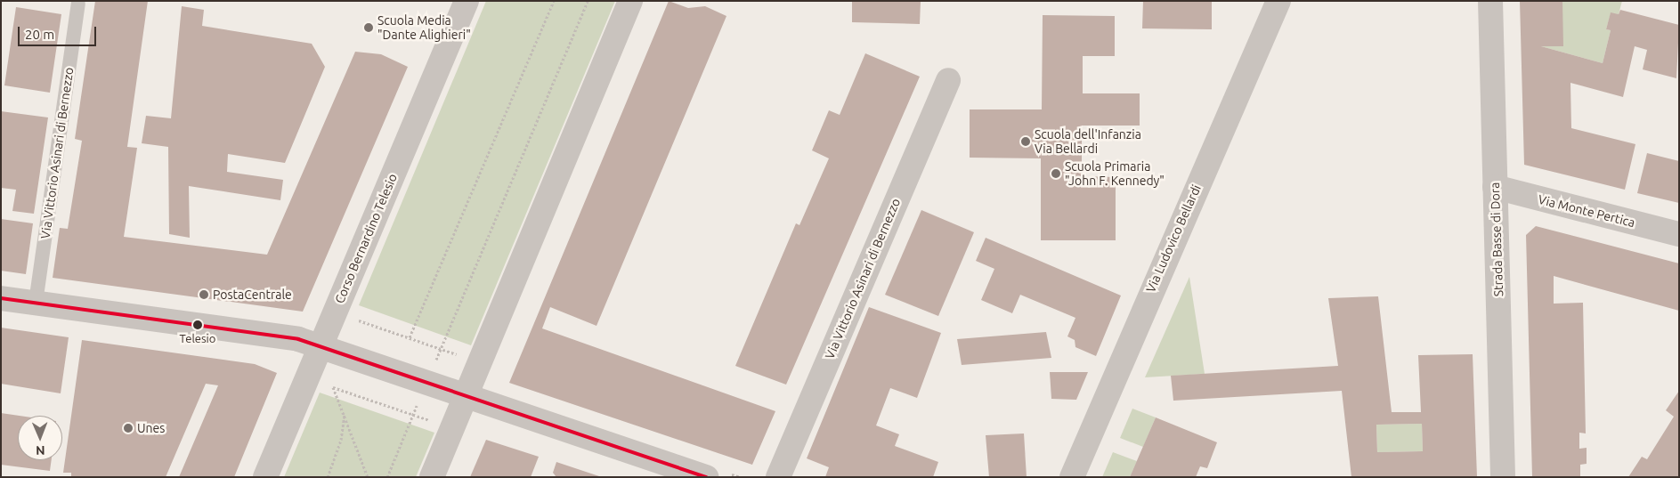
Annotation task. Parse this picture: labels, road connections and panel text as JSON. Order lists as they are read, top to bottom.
{
  "streets": {
    "street": [
      "Via Vittorio Asinari di Bernezzo",
      "Via Monte Pertica",
      "Corso Bernardino Telesio",
      "Via Ludovico Bellardi",
      "Strada Basse di Dora"
    ]
  },
  "crossings": [
    ["Via Monte Pertica", "Strada Basse di Dora"]
  ],
  "places": [
    "Scuola Media \"Dante Alighieri\"",
    "Scuola dell'Infanzia Via Bellardi",
    "Scuola Primaria \"John F. Kennedy\"",
    "PostaCentrale",
    "Telesio",
    "Unes"
  ],
  "scale_bar": "20 m",
  "north": "bottom"
}
